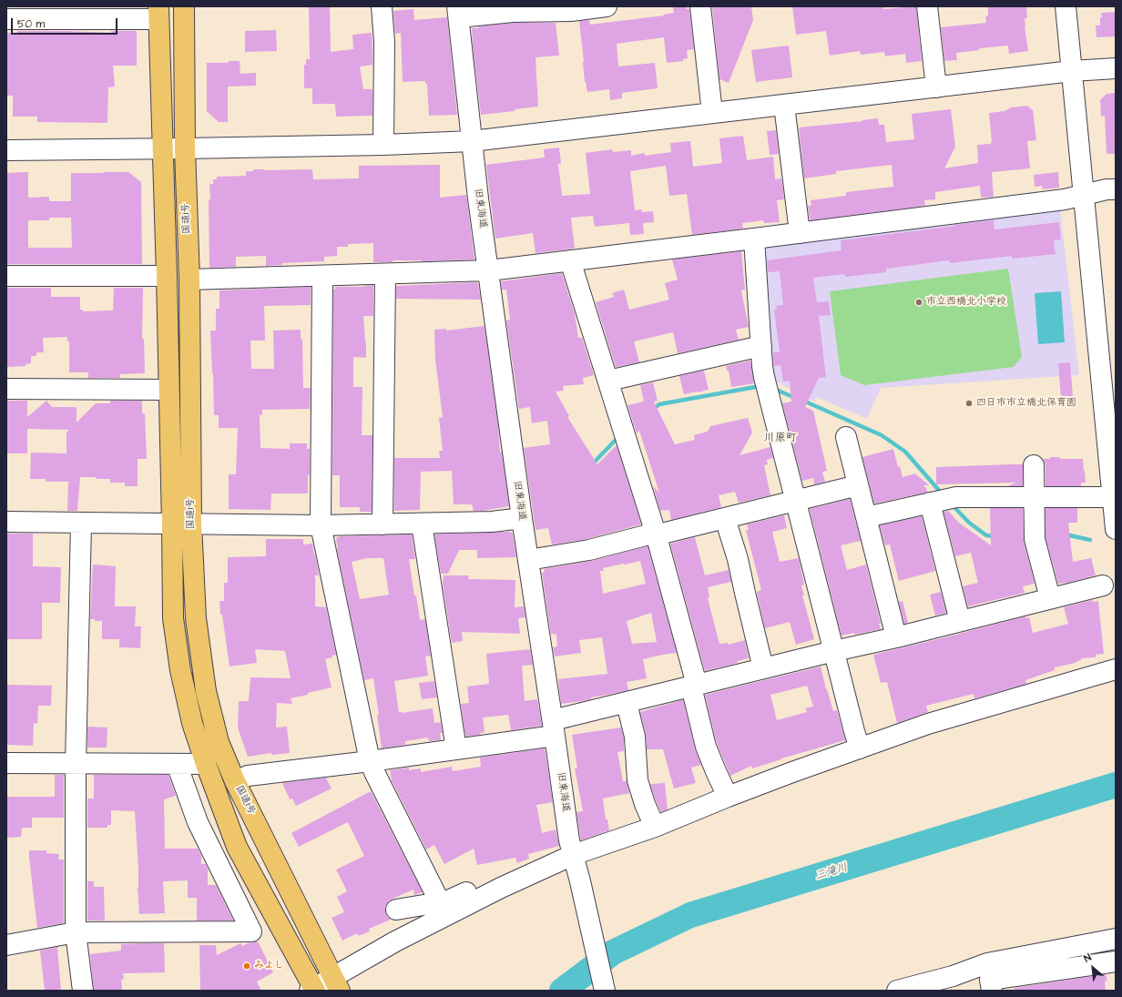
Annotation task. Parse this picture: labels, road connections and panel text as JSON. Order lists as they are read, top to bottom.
{
  "streets": {
    "highway": ["国道1号"],
    "street": ["旧東海道"]
  },
  "districts": ["川原町"],
  "water": ["三滝川"],
  "places": ["市立西橋北小学校", "四日市市立橋北保育園", "みよし"],
  "scale_bar": "50 m",
  "north": "top left"
}
